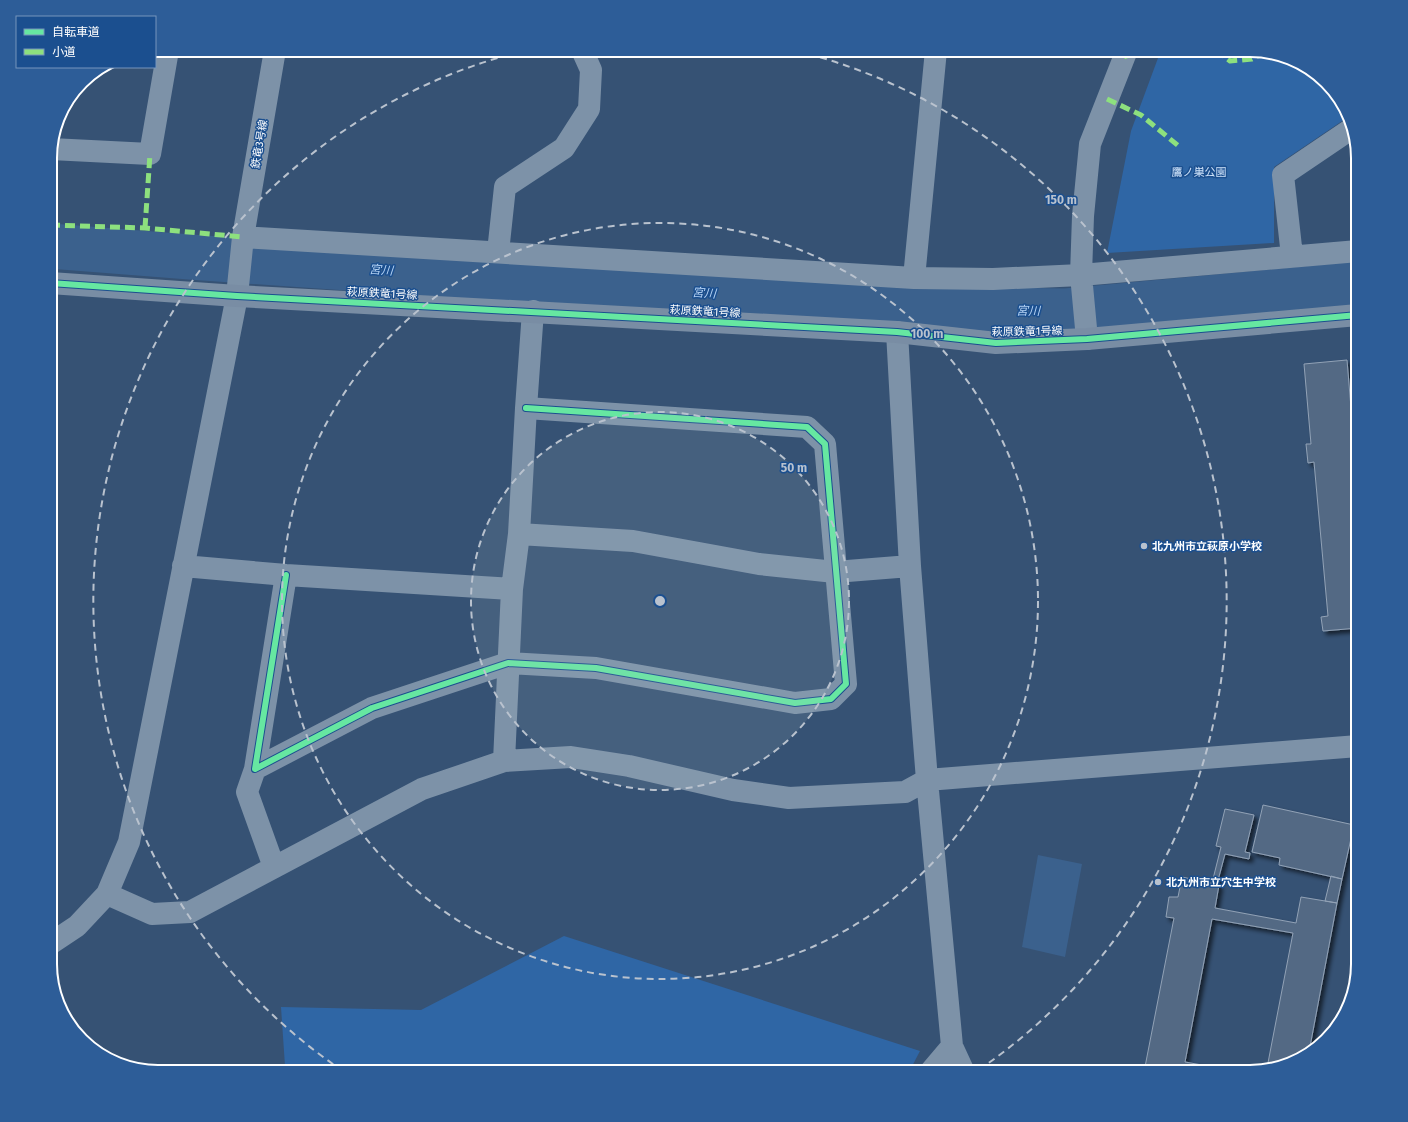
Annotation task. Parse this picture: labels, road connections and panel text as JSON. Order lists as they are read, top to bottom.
{
  "streets": {
    "street": ["鉄竜3号線", "萩原鉄竜1号線"]
  },
  "crossings": [
    ["鉄竜3号線", "萩原鉄竜1号線"]
  ],
  "water": ["宮川"],
  "parks": ["鷹ノ巣公園"],
  "places": ["北九州市立萩原小学校", "北九州市立穴生中学校"],
  "legend": ["自転車道", "小道"],
  "rings": ["150 m", "100 m", "50 m"]
}
